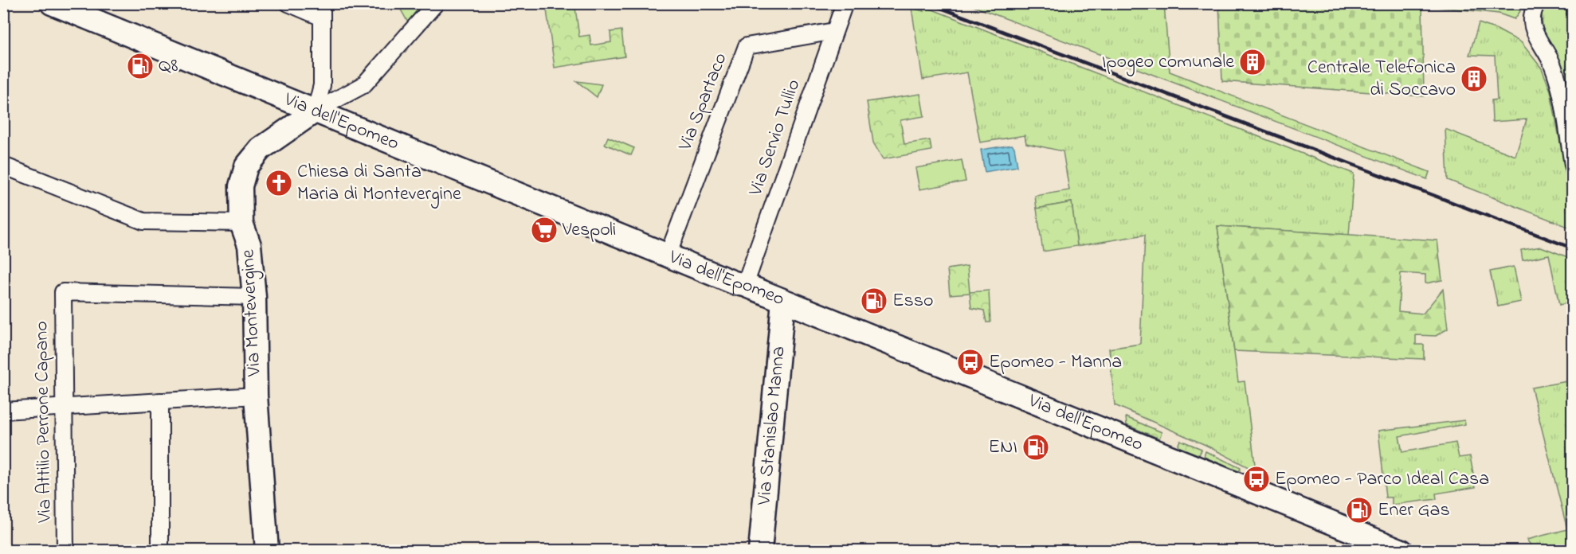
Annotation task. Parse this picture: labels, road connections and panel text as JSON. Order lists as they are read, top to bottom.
{
  "streets": {
    "street": [
      "Via Spartaco",
      "Via dell'Epomeo",
      "Via Servio Tullio",
      "Via Montevergine",
      "Via Attilio Perrone Capano",
      "Via Stanislao Manna"
    ]
  },
  "crossings": [
    ["Via Spartaco", "Via dell'Epomeo"],
    ["Via Spartaco", "Via Servio Tullio"],
    ["Via dell'Epomeo", "Via Servio Tullio"],
    ["Via dell'Epomeo", "Via Montevergine"],
    ["Via dell'Epomeo", "Via Stanislao Manna"],
    ["Via Montevergine", "Via Attilio Perrone Capano"]
  ],
  "places": {
    "building": ["Ipogeo comunale", "Centrale Telefonica di Soccavo"],
    "fuel station": [
      "Q8",
      "Esso",
      "ENI",
      "Ener Gas"
    ],
    "church": ["Chiesa di Santa Maria di Montevergine"],
    "supermarket": ["Vespoli"],
    "bus stop": ["Epomeo - Manna", "Epomeo - Parco Ideal Casa"]
  }
}
